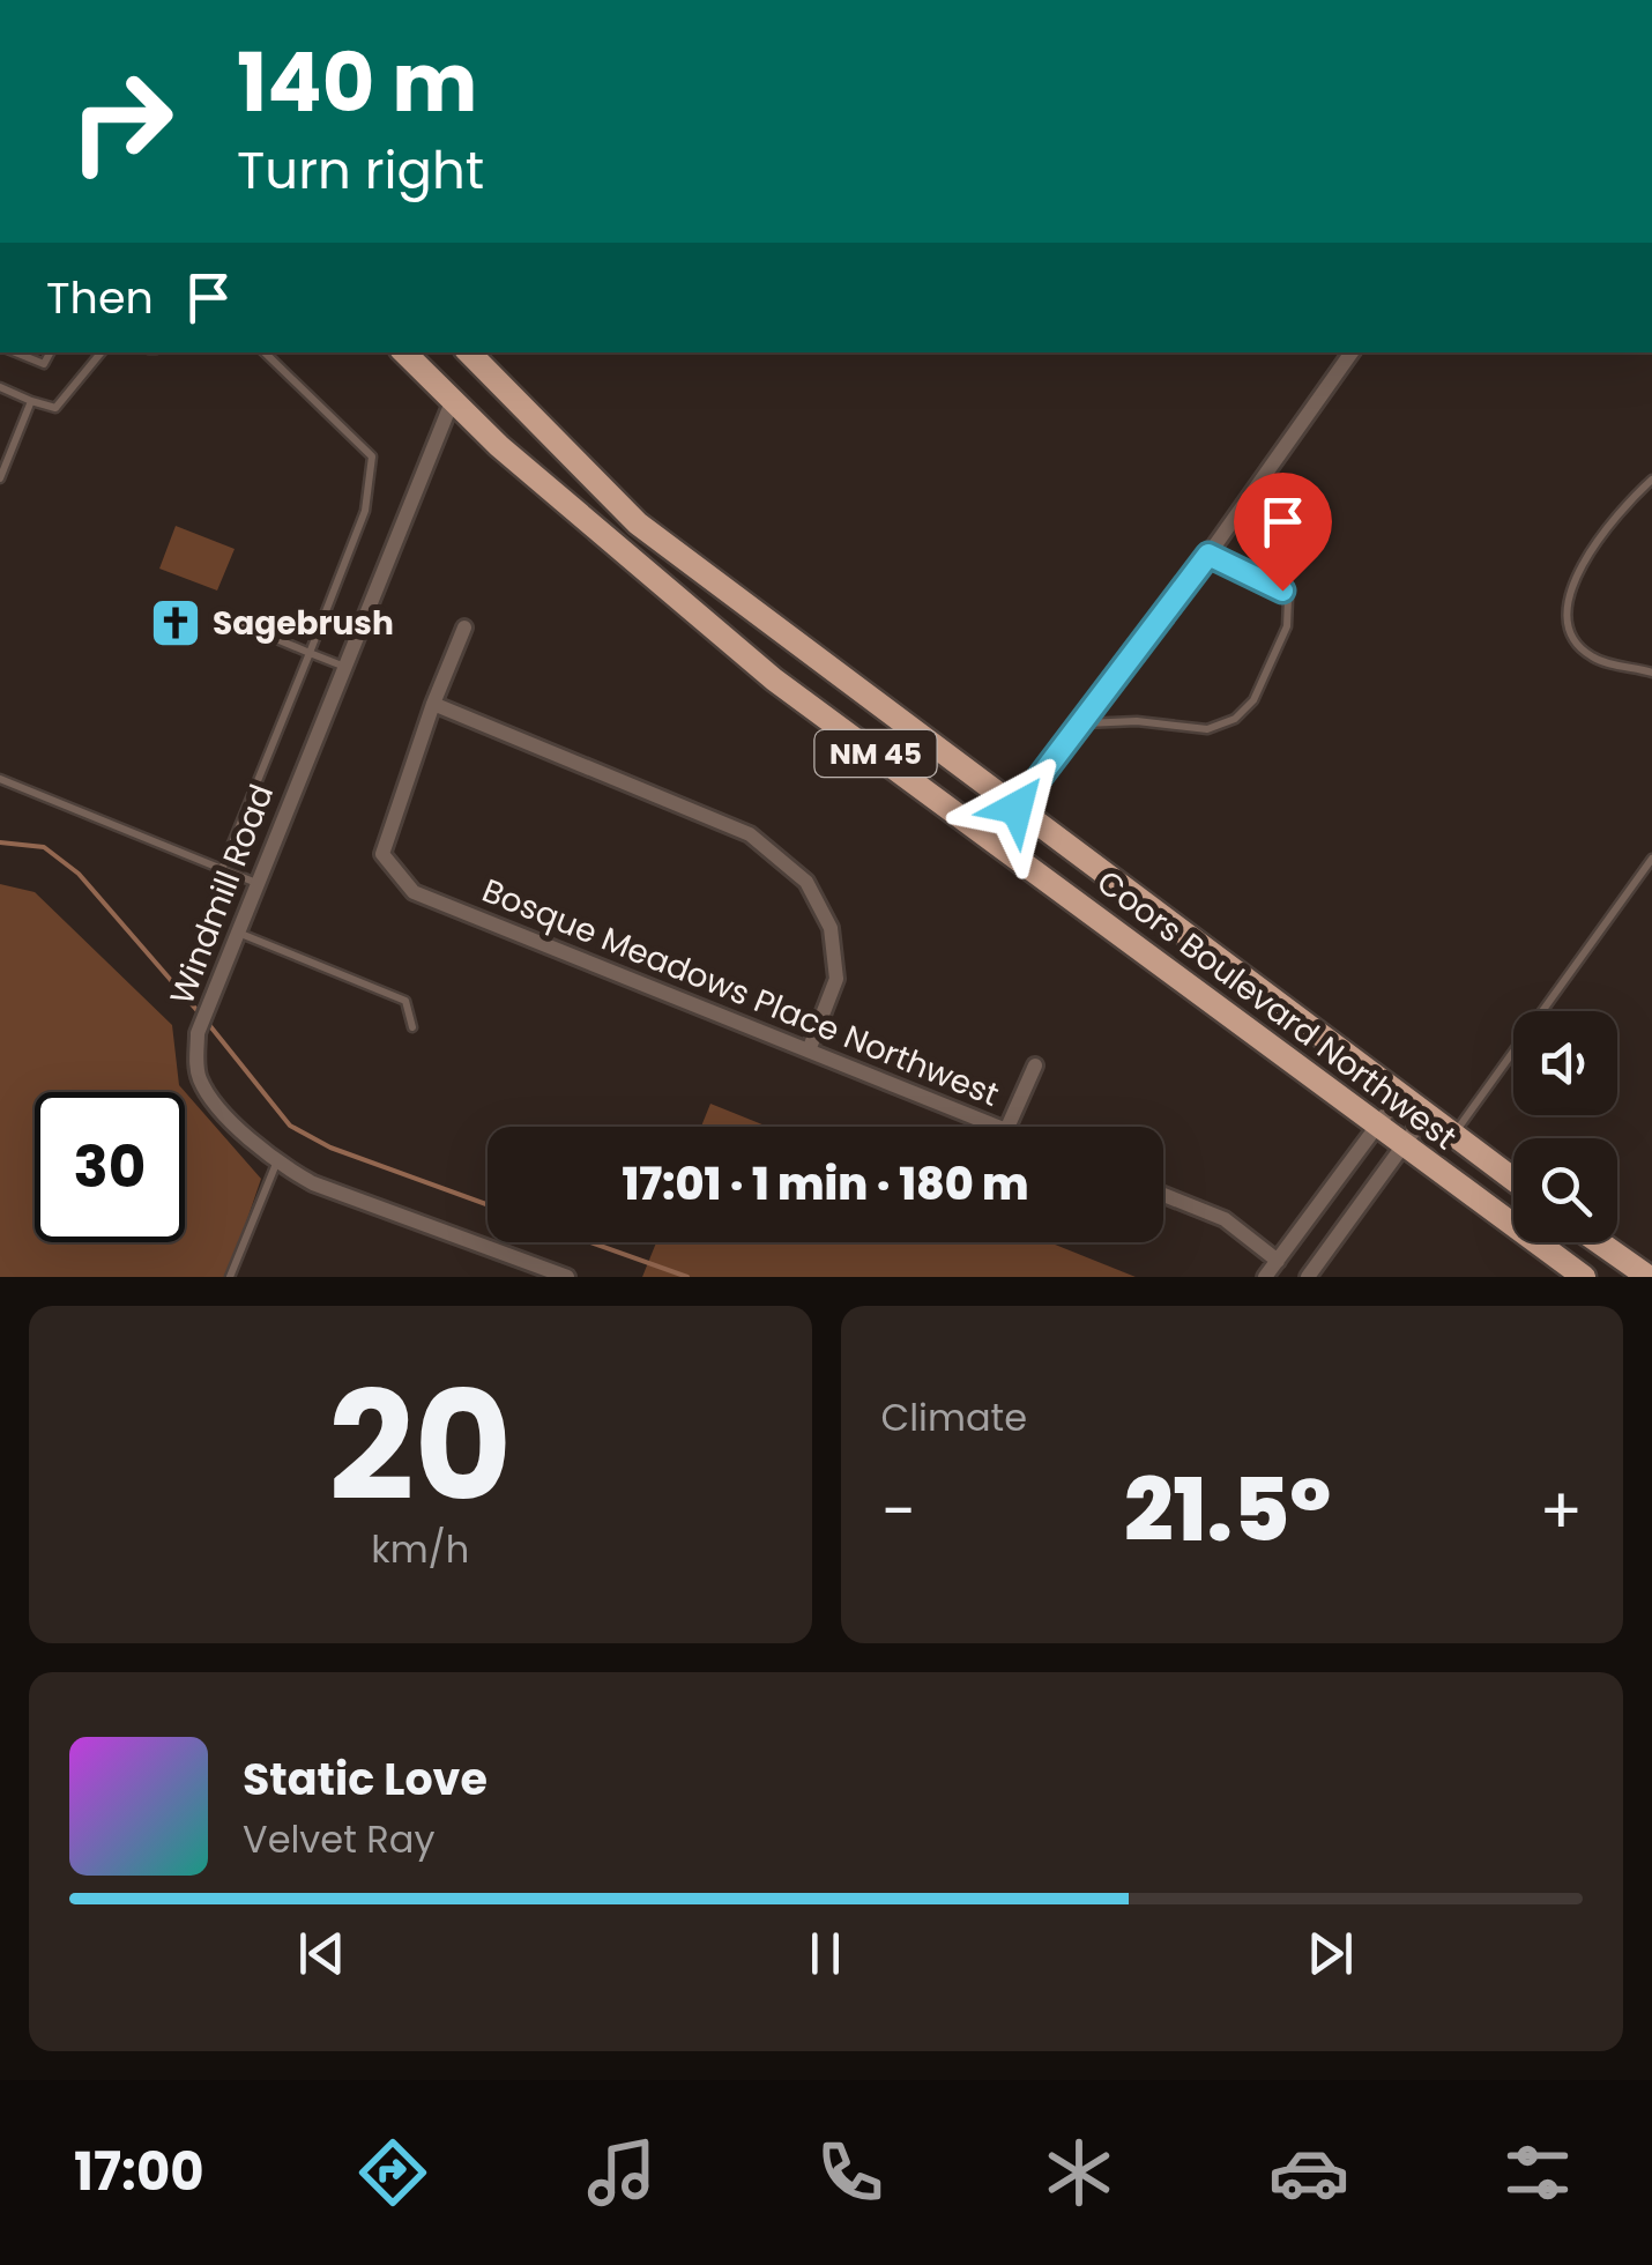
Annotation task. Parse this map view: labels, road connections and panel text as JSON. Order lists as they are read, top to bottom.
{
  "streets": {
    "main road": ["NM 45", "Coors Boulevard Northwest"],
    "street": ["Windmill Road", "Bosque Meadows Place Northwest"]
  },
  "crossings": [
    ["Windmill Road", "Coors Boulevard Northwest"]
  ],
  "places": {
    "church": ["Sagebrush"]
  },
  "page": {
    "turn": ["140 m", "Turn right"],
    "then": "Then",
    "limit": "30",
    "trip": "17:01 · 1 min · 180 m",
    "tile": [
      ["20", "km/h"],
      "Climate"
    ],
    "heat": ["−", "21.5°", "+"],
    "song": ["Static Love", "Velvet Ray"],
    "tabs": "17:00"
  }
}
